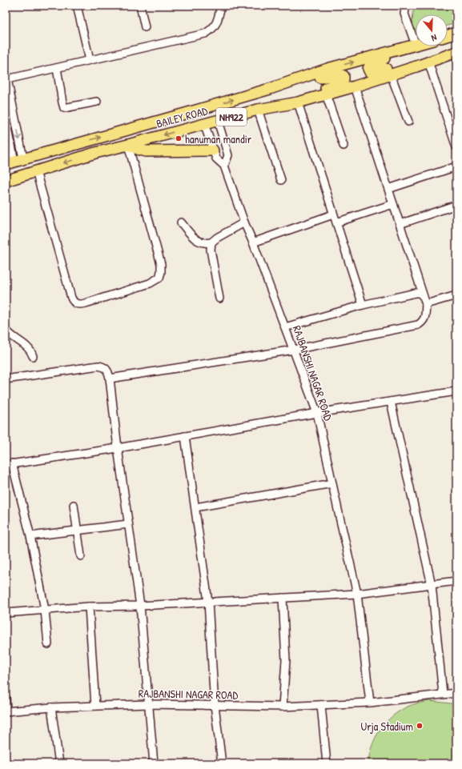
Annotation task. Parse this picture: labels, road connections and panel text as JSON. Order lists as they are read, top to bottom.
{
  "streets": {
    "highway": ["BAILEY ROAD", "NH922"],
    "street": ["RAJBANSHI NAGAR ROAD"]
  },
  "crossings": [
    ["BAILEY ROAD", "RAJBANSHI NAGAR ROAD"]
  ],
  "places": ["hanuman mandir", "Urja Stadium"],
  "north": "bottom"
}
